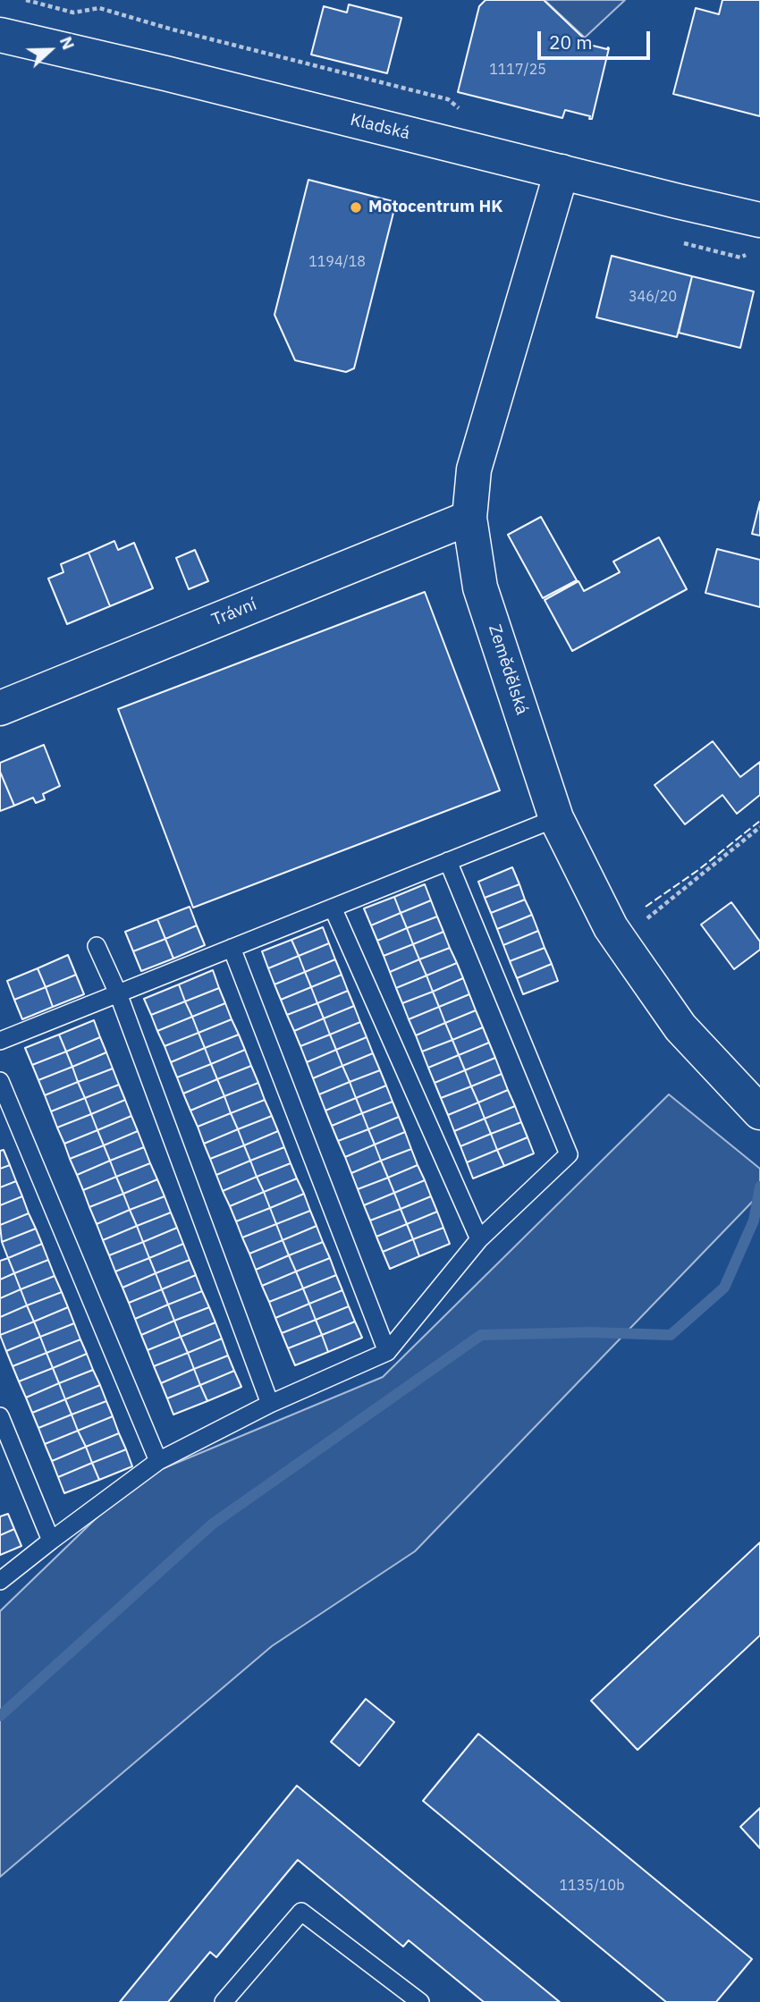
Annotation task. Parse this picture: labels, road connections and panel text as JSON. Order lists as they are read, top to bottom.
{
  "streets": {
    "street": ["Kladská", "Trávní", "Zemědělská"]
  },
  "crossings": [
    ["Kladská", "Zemědělská"],
    ["Trávní", "Zemědělská"]
  ],
  "places": ["Motocentrum HK"],
  "house_numbers": [
    "1117/25",
    "1194/18",
    "346/20",
    "1135/10b"
  ],
  "scale_bar": "20 m",
  "north": "right"
}
